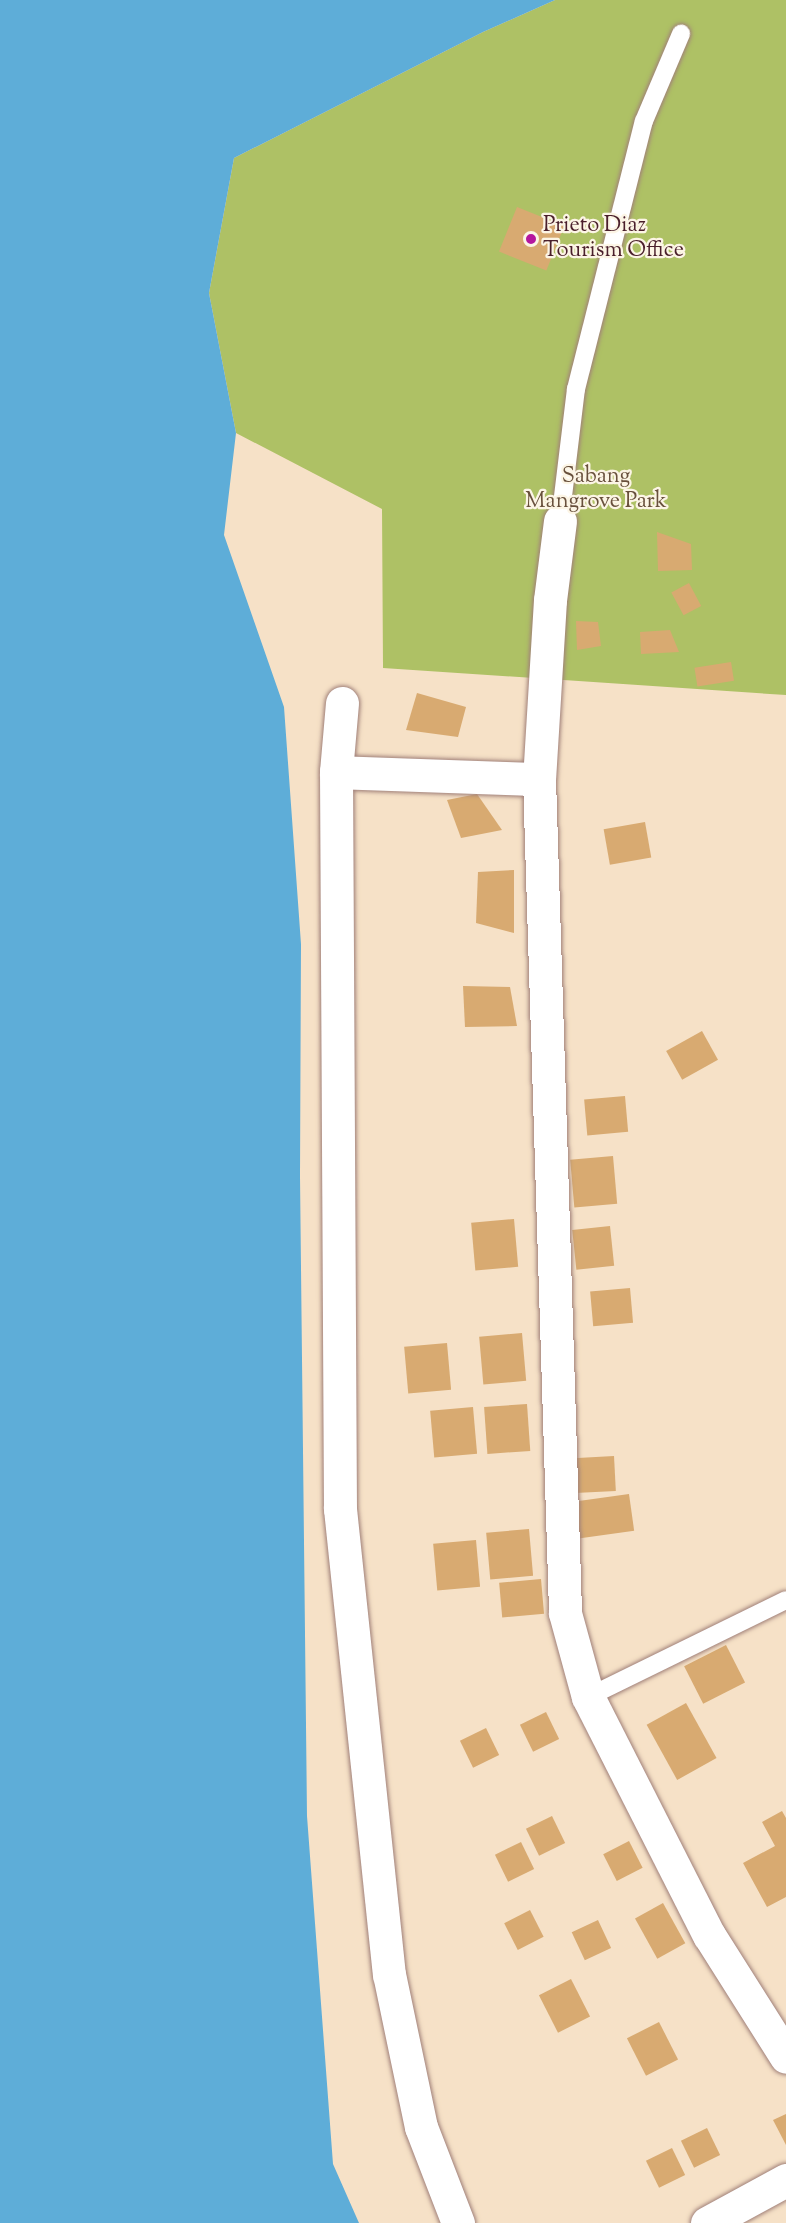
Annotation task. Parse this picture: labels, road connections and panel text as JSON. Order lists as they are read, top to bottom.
{
  "parks": ["Sabang Mangrove Park"],
  "places": ["Prieto Diaz Tourism Office"]
}
